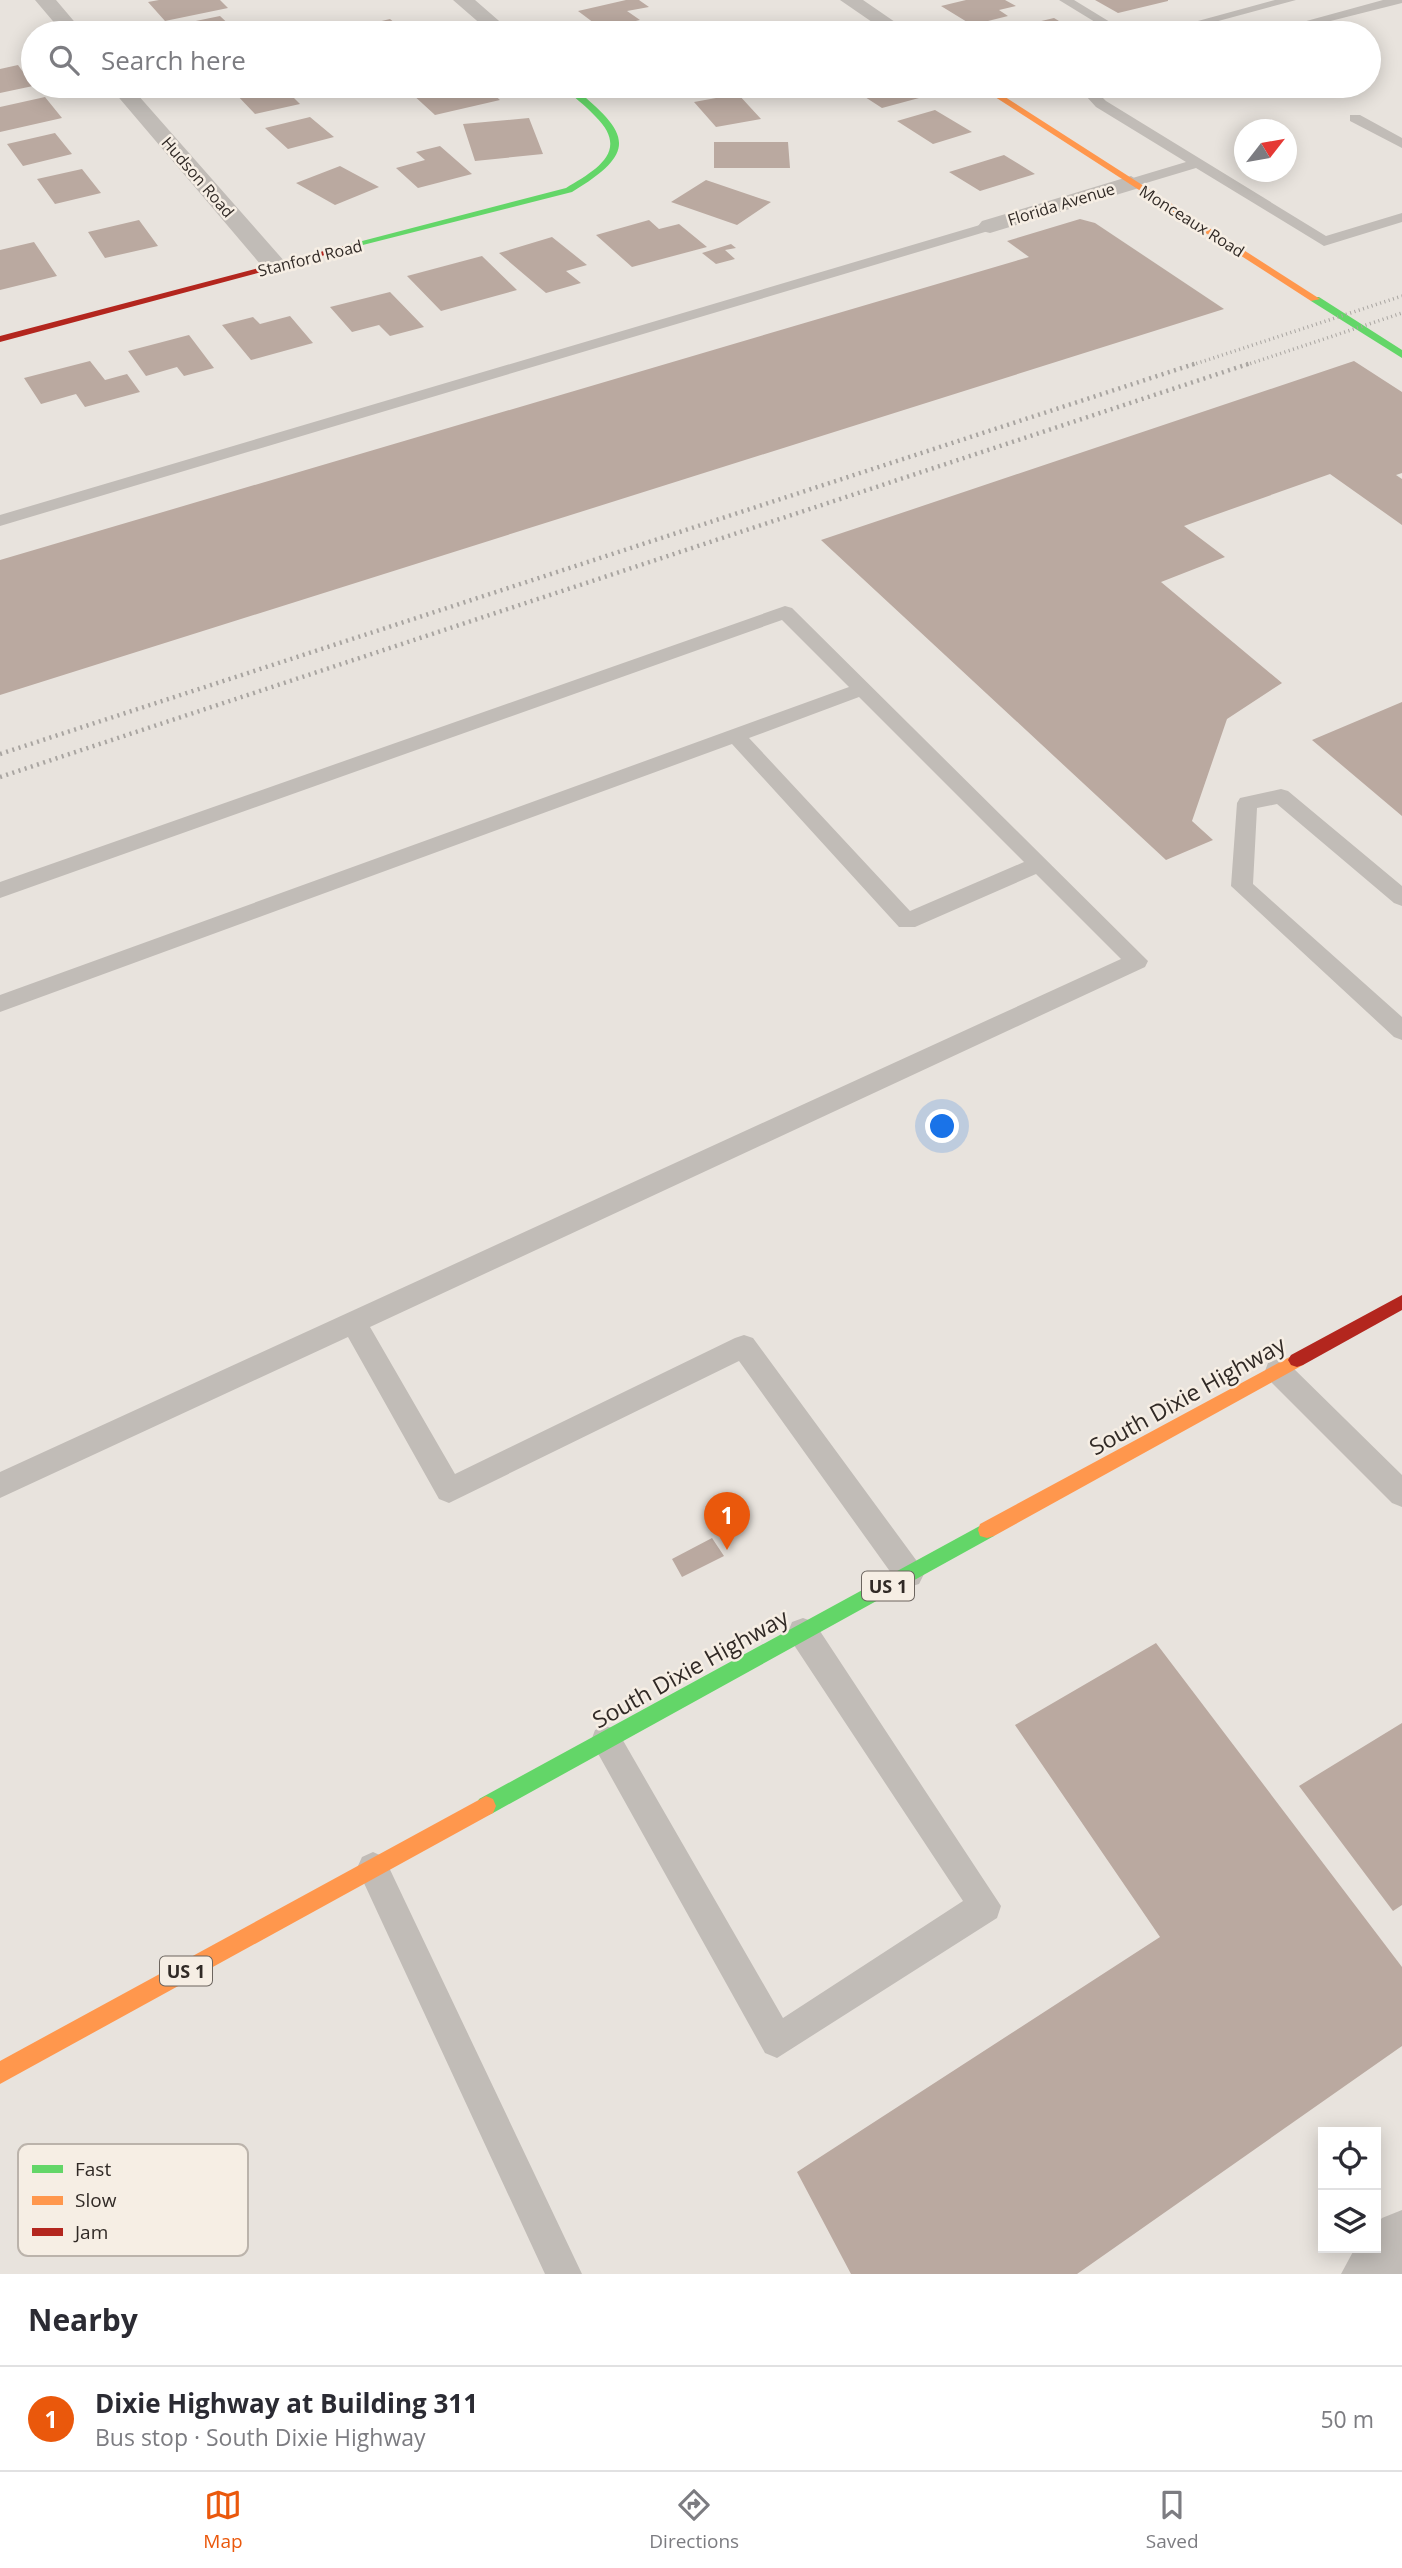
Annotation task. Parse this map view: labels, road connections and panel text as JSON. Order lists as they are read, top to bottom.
{
  "streets": {
    "street": [
      "Hudson Road",
      "Florida Avenue",
      "Monceaux Road",
      "Stanford Road",
      "South Dixie Highway",
      "US 1"
    ]
  },
  "crossings": [
    ["Hudson Road", "Stanford Road"],
    ["Florida Avenue", "Monceaux Road"]
  ],
  "legend": ["Fast", "Slow", "Jam"],
  "north": "top right",
  "page": {
    "search": "Search here",
    "pins": "1",
    "heading": "Nearby",
    "list": [
      {
        "mark": "1",
        "name": "Dixie Highway at Building 311",
        "note": "Bus stop · South Dixie Highway",
        "value": "50 m"
      }
    ],
    "nav": ["Map", "Directions", "Saved"]
  }
}
